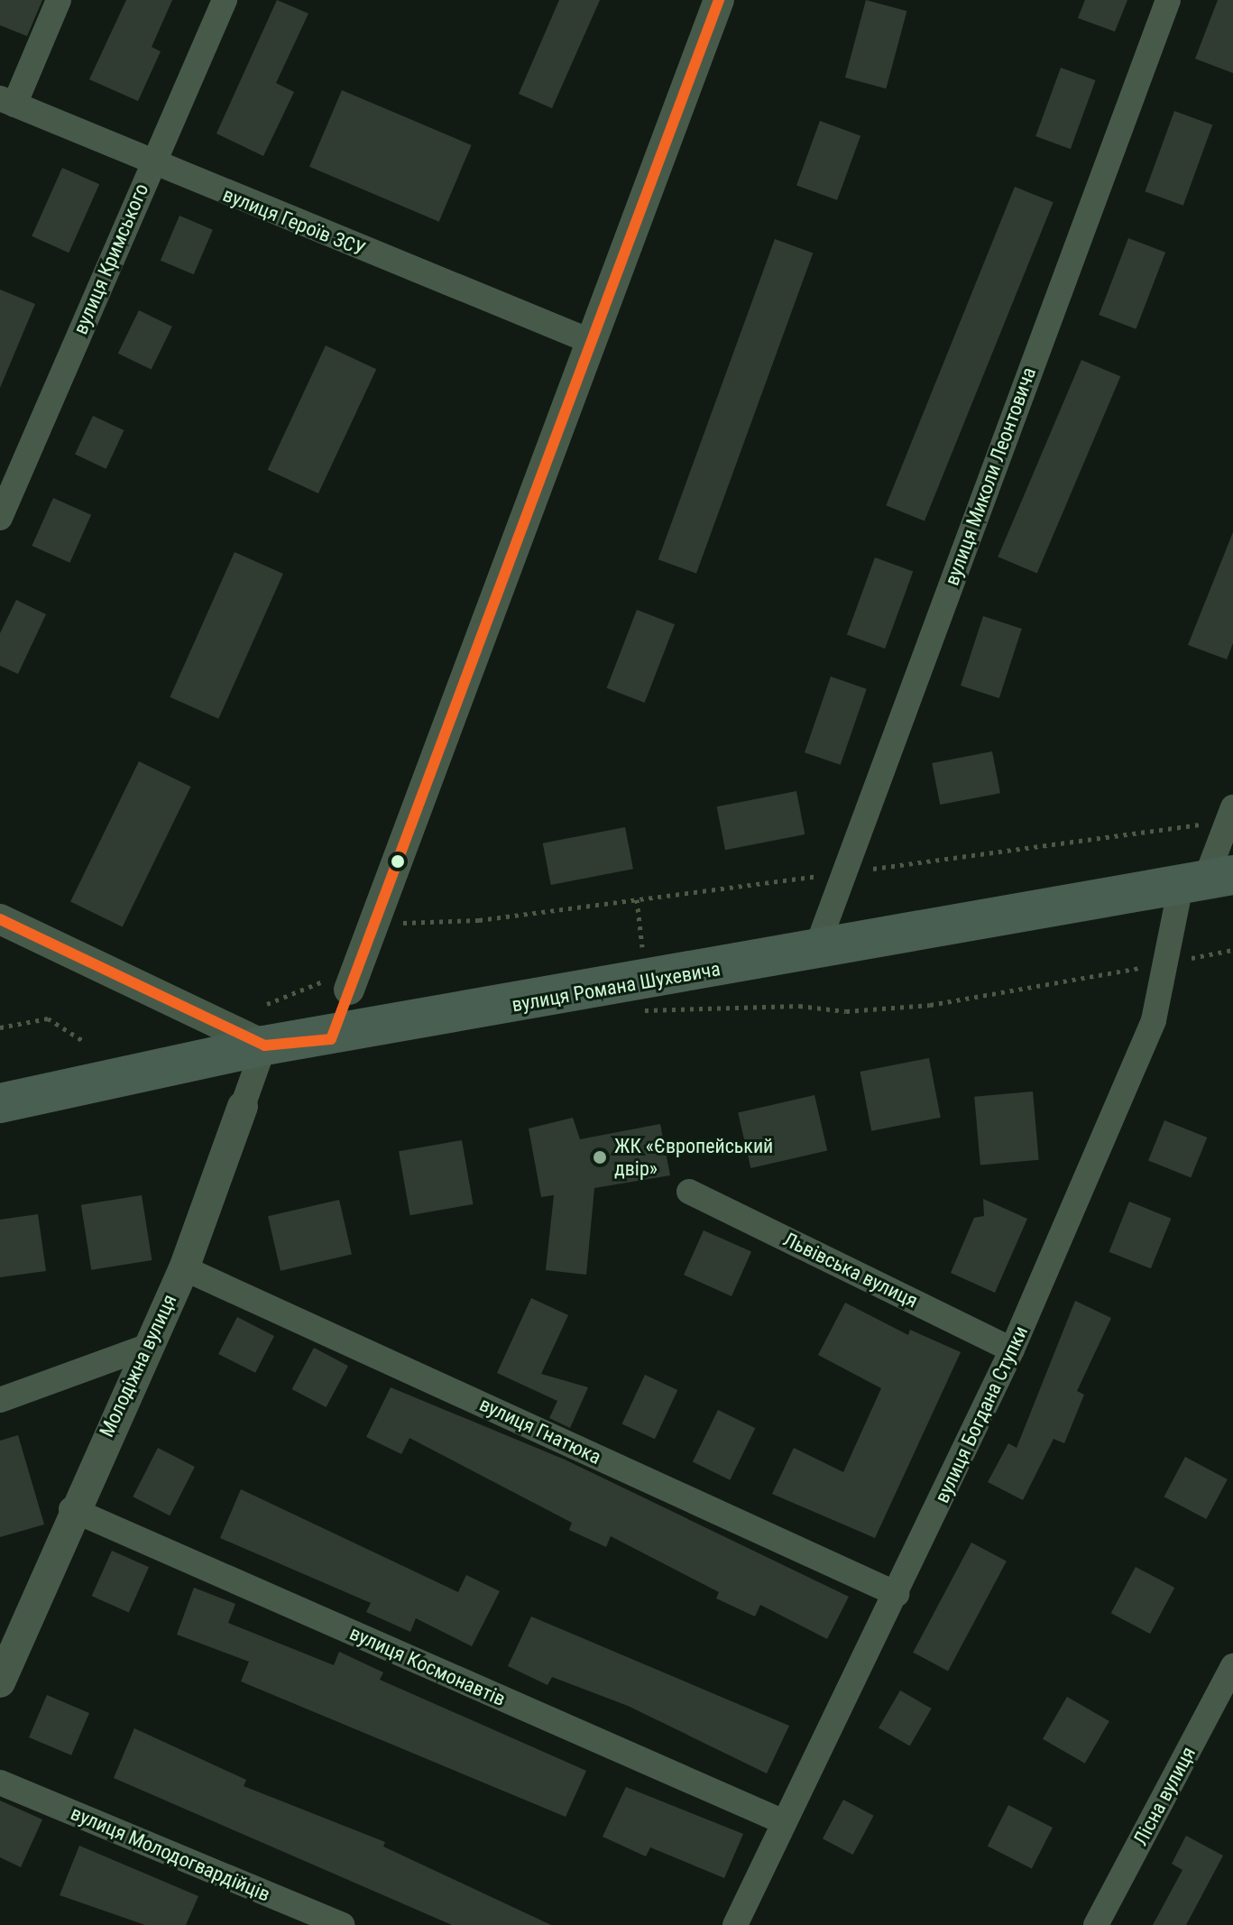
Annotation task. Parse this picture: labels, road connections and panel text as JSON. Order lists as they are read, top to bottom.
{
  "streets": {
    "main road": ["вулиця Романа Шухевича"],
    "street": [
      "вулиця Героїв ЗСУ",
      "вулиця Кримського",
      "вулиця Миколи Леонтовича",
      "Львівська вулиця",
      "Молодіжна вулиця",
      "вулиця Богдана Ступки",
      "вулиця Гнатюка",
      "вулиця Космонавтів",
      "Лісна вулиця",
      "вулиця Молодогвардійців"
    ]
  },
  "crossings": [
    ["вулиця Героїв ЗСУ", "вулиця Кримського"],
    ["вулиця Миколи Леонтовича", "вулиця Романа Шухевича"],
    ["вулиця Романа Шухевича", "Молодіжна вулиця"],
    ["вулиця Романа Шухевича", "вулиця Богдана Ступки"],
    ["Львівська вулиця", "вулиця Богдана Ступки"],
    ["Молодіжна вулиця", "вулиця Гнатюка"],
    ["Молодіжна вулиця", "вулиця Космонавтів"],
    ["вулиця Богдана Ступки", "вулиця Гнатюка"],
    ["вулиця Богдана Ступки", "вулиця Космонавтів"]
  ],
  "places": ["ЖК «Європейський двір»"]
}
